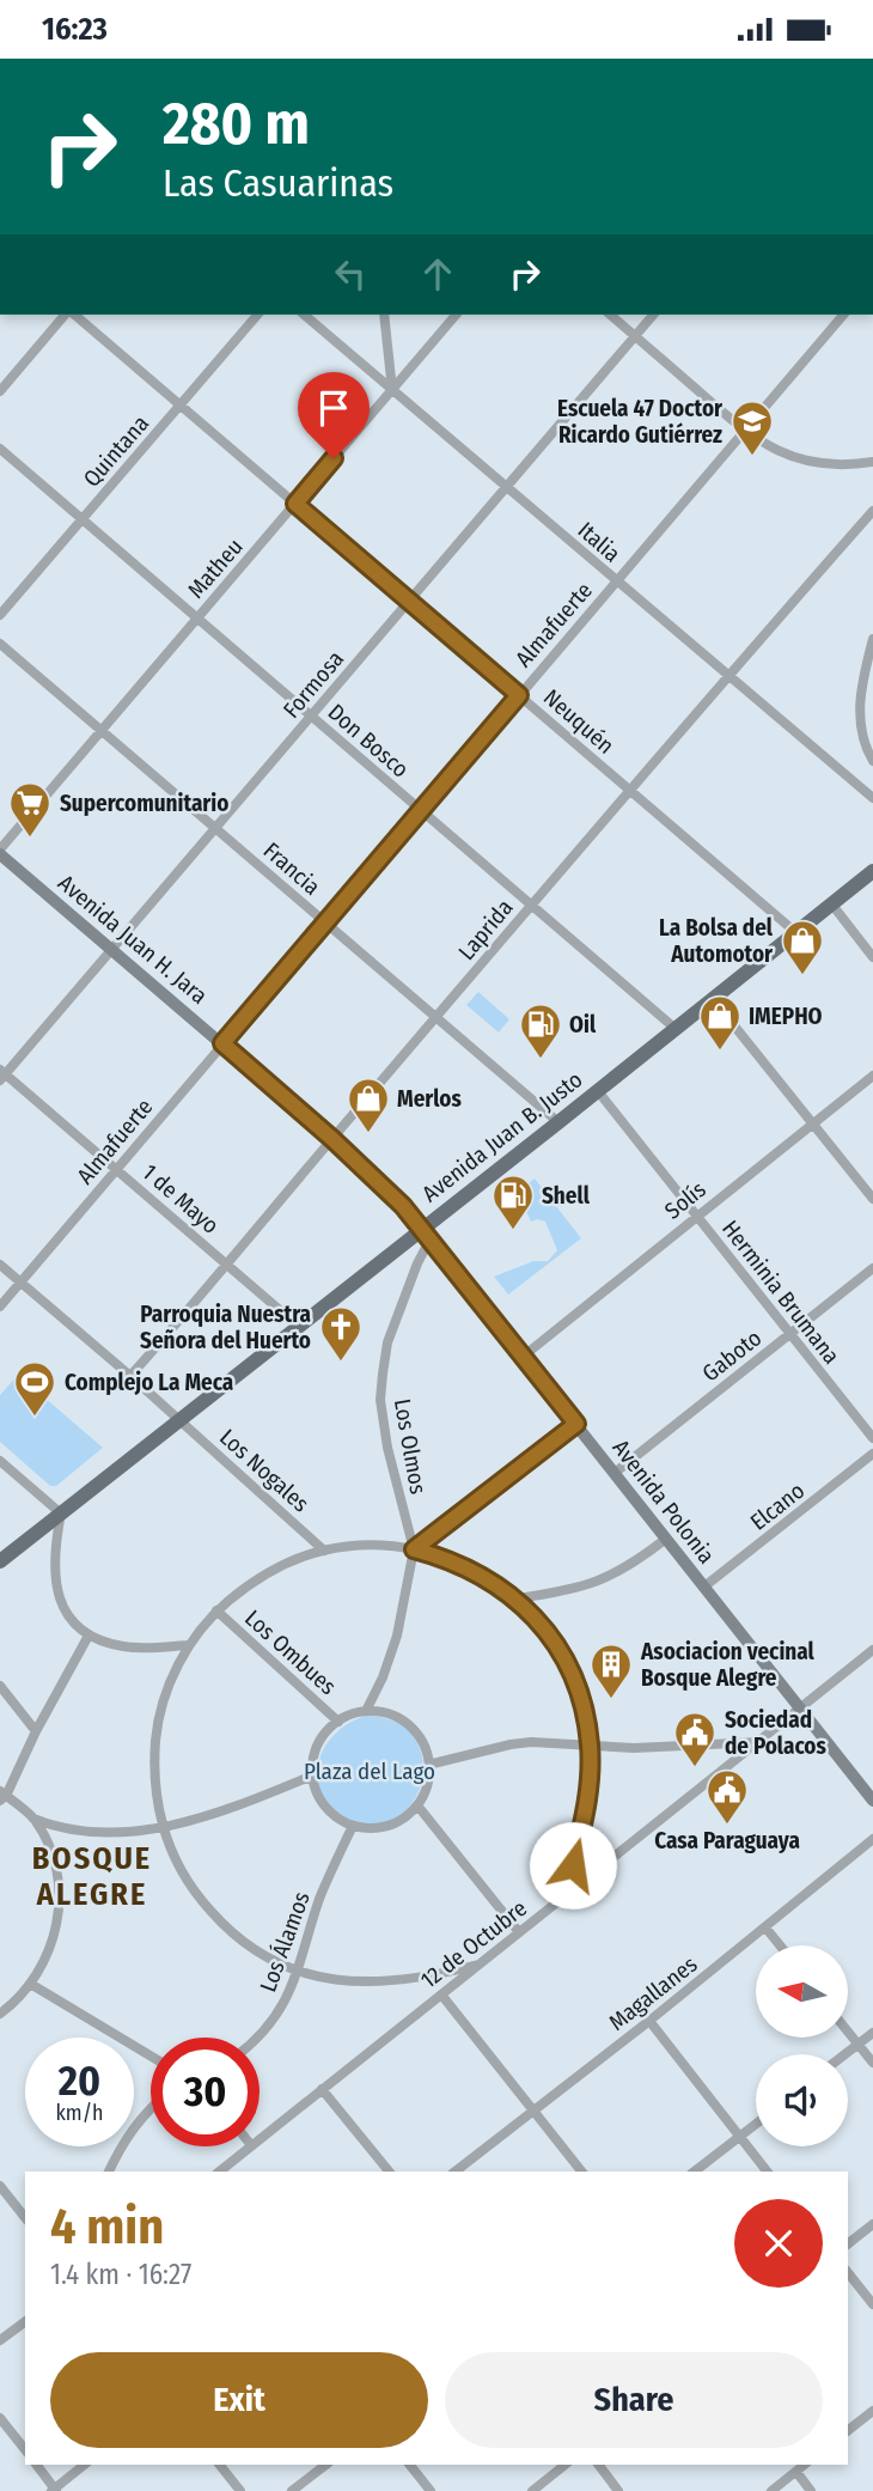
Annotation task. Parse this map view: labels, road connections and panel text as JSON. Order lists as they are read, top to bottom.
{
  "streets": {
    "main road": ["Avenida Juan H. Jara", "Avenida Juan B. Justo", "Avenida Polonia"],
    "street": [
      "Quintana",
      "Italia",
      "Matheu",
      "Almafuerte",
      "Formosa",
      "Neuquén",
      "Don Bosco",
      "Francia",
      "Laprida",
      "1 de Mayo",
      "Solís",
      "Herminia Brumana",
      "Gaboto",
      "Los Olmos",
      "Los Nogales",
      "Elcano",
      "Los Ombues",
      "Los Álamos",
      "12 de Octubre",
      "Magallanes"
    ]
  },
  "crossings": [
    ["Quintana", "Neuquén"],
    ["Quintana", "Don Bosco"],
    ["Italia", "Matheu"],
    ["Italia", "Almafuerte"],
    ["Italia", "Formosa"],
    ["Italia", "Laprida"],
    ["Matheu", "Neuquén"],
    ["Matheu", "Don Bosco"],
    ["Matheu", "Francia"],
    ["Matheu", "Avenida Juan H. Jara"],
    ["Almafuerte", "Neuquén"],
    ["Almafuerte", "Don Bosco"],
    ["Almafuerte", "Francia"],
    ["Almafuerte", "Avenida Juan H. Jara"],
    ["Almafuerte", "1 de Mayo"],
    ["Almafuerte", "Los Nogales"],
    ["Formosa", "Neuquén"],
    ["Formosa", "Don Bosco"],
    ["Formosa", "Francia"],
    ["Formosa", "Avenida Juan H. Jara"],
    ["Formosa", "1 de Mayo"],
    ["Neuquén", "Laprida"],
    ["Neuquén", "Avenida Juan B. Justo"],
    ["Don Bosco", "Laprida"],
    ["Don Bosco", "Avenida Juan B. Justo"],
    ["Francia", "Laprida"],
    ["Francia", "Avenida Juan B. Justo"],
    ["Laprida", "Avenida Juan H. Jara"],
    ["Laprida", "1 de Mayo"],
    ["Laprida", "Los Nogales"],
    ["Avenida Juan H. Jara", "Avenida Juan B. Justo"],
    ["Avenida Juan H. Jara", "Los Olmos"],
    ["Avenida Juan H. Jara", "Avenida Polonia"],
    ["Avenida Juan B. Justo", "1 de Mayo"],
    ["Avenida Juan B. Justo", "Herminia Brumana"],
    ["Avenida Juan B. Justo", "Los Olmos"],
    ["Avenida Juan B. Justo", "Los Nogales"],
    ["Avenida Juan B. Justo", "Avenida Polonia"],
    ["Solís", "Herminia Brumana"],
    ["Solís", "Avenida Polonia"],
    ["Herminia Brumana", "Gaboto"],
    ["Gaboto", "Avenida Polonia"],
    ["Los Olmos", "Avenida Polonia"],
    ["Los Olmos", "Los Ombues"],
    ["Los Olmos", "Los Álamos"],
    ["Avenida Polonia", "Elcano"],
    ["Avenida Polonia", "12 de Octubre"],
    ["Los Ombues", "Los Álamos"]
  ],
  "districts": ["BOSQUE ALEGRE"],
  "parks": ["Plaza del Lago"],
  "places": {
    "school or university": ["Escuela 47 Doctor Ricardo Gutiérrez"],
    "supermarket": ["Supercomunitario"],
    "shop": ["La Bolsa del Automotor", "IMEPHO", "Merlos"],
    "fuel station": ["Oil", "Shell"],
    "church": ["Parroquia Nuestra Señora del Huerto"],
    "sports": ["Complejo La Meca"],
    "building": ["Asociacion vecinal Bosque Alegre"],
    "public building": ["Sociedad de Polacos", "Casa Paraguaya"]
  },
  "north": "left",
  "page": {
    "status": "16:23",
    "turn": ["280 m", "Las Casuarinas"],
    "speed": "20 km/h",
    "limit": "30",
    "heading": ["4 min", "1.4 km · 16:27"],
    "buttons": ["Exit", "Share"]
  }
}
